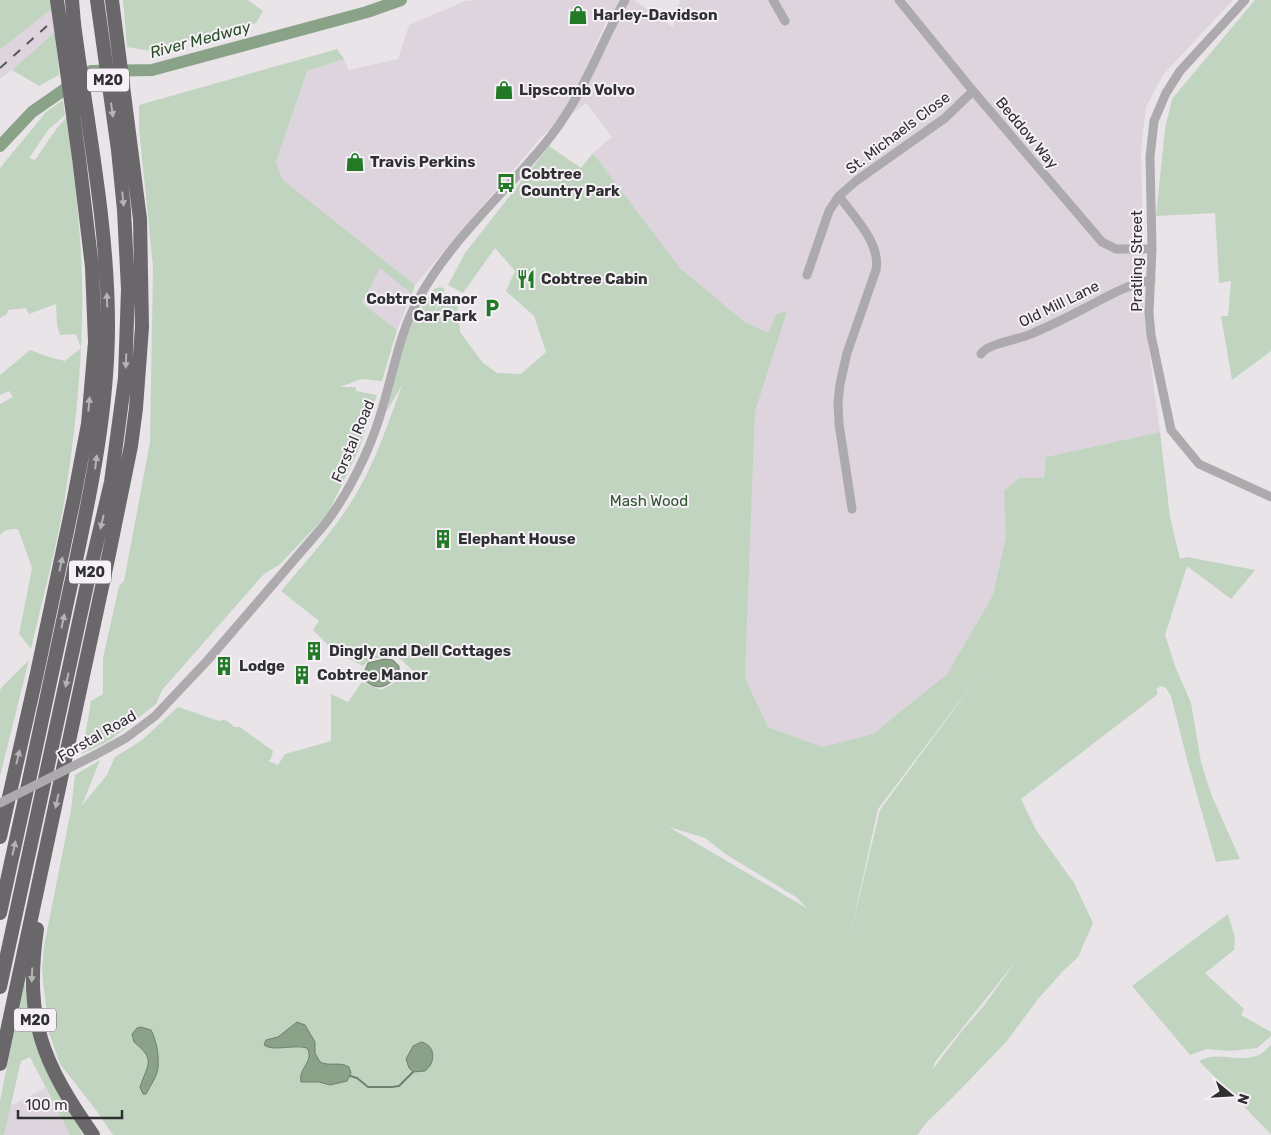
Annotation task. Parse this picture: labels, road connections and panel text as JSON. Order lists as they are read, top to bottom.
{
  "streets": {
    "highway": ["M20"],
    "street": [
      "St. Michaels Close",
      "Beddow Way",
      "Pratling Street",
      "Old Mill Lane",
      "Forstal Road"
    ]
  },
  "crossings": [
    ["M20", "Forstal Road"],
    ["St. Michaels Close", "Beddow Way"],
    ["Beddow Way", "Pratling Street"],
    ["Pratling Street", "Old Mill Lane"]
  ],
  "water": ["River Medway"],
  "parks": ["Mash Wood"],
  "places": {
    "shop": ["Harley-Davidson", "Lipscomb Volvo", "Travis Perkins"],
    "bus stop": ["Cobtree Country Park"],
    "restaurant": ["Cobtree Cabin"],
    "parking": ["Cobtree Manor Car Park"],
    "building": [
      "Elephant House",
      "Dingly and Dell Cottages",
      "Lodge",
      "Cobtree Manor"
    ]
  },
  "scale_bar": "100 m",
  "north": "right"
}
